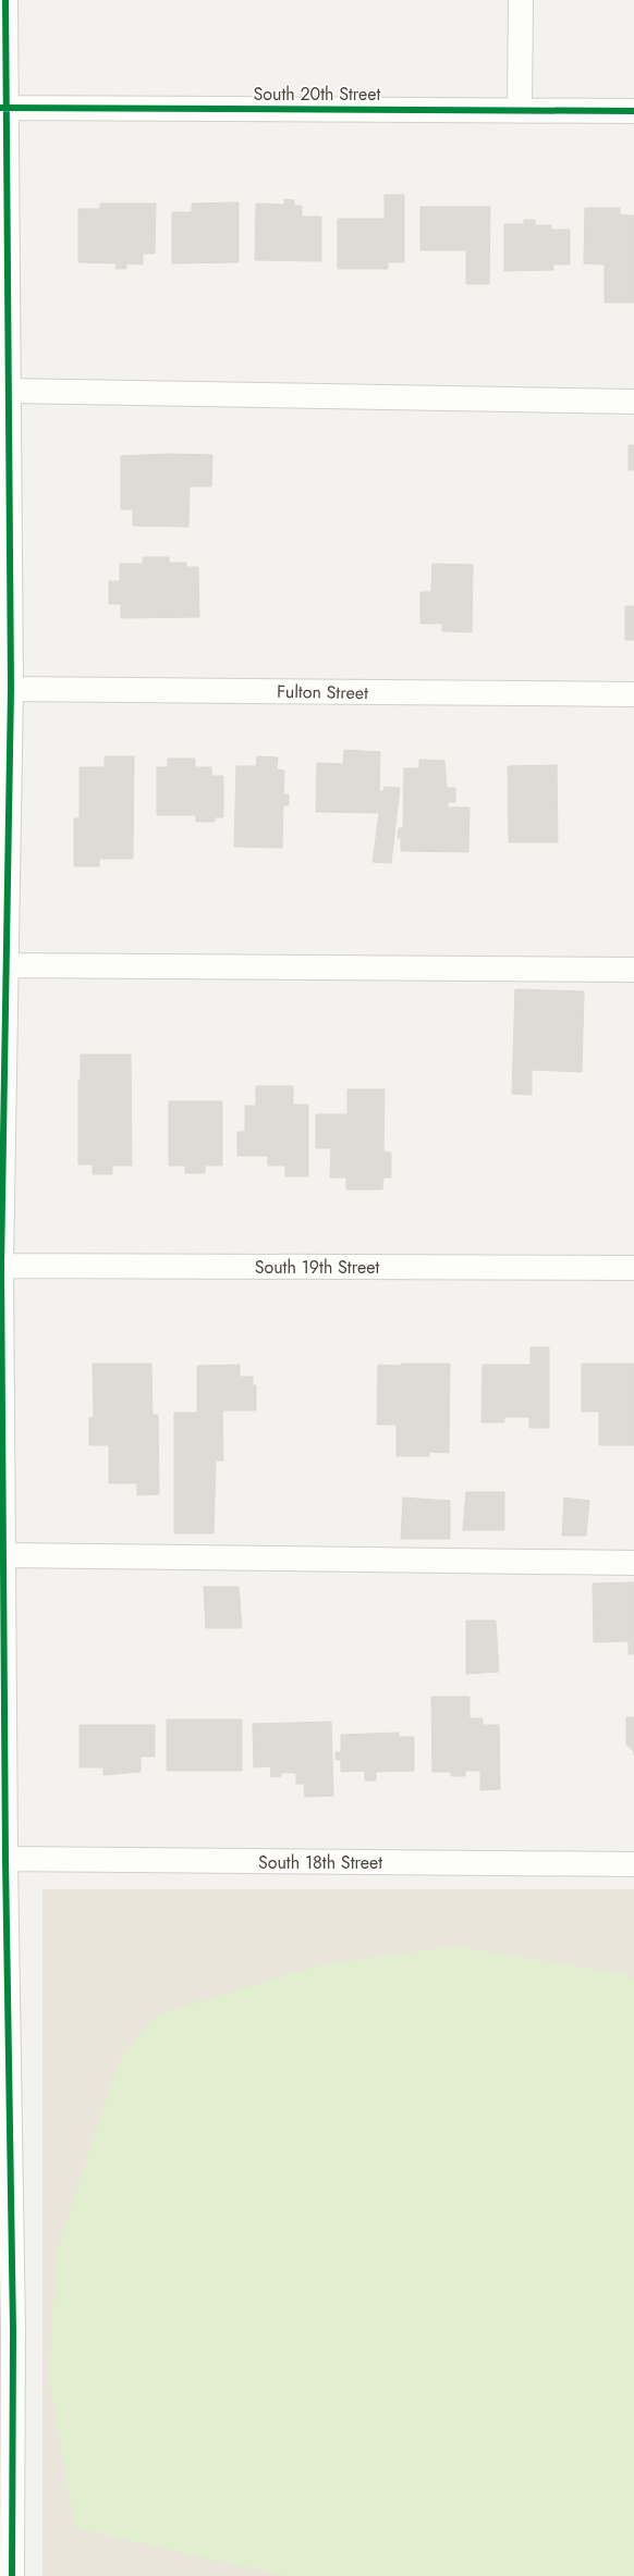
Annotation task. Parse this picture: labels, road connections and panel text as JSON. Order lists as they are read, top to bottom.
{
  "streets": {
    "street": [
      "South 20th Street",
      "Fulton Street",
      "South 19th Street",
      "South 18th Street"
    ]
  }
}
